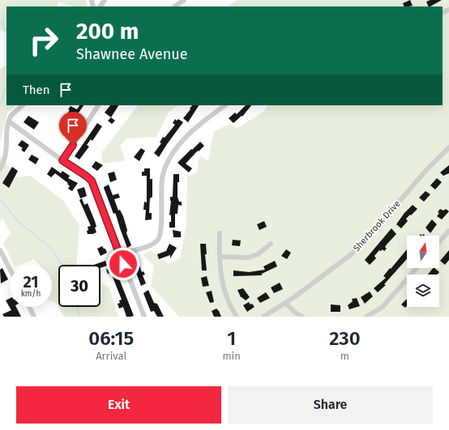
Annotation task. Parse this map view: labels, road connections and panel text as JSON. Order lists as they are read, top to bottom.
{
  "streets": {
    "street": ["Sherbrook Drive"]
  },
  "north": "top",
  "page": {
    "turn": ["200 m", "Shawnee Avenue"],
    "then": "Then",
    "speed": "21 km/h",
    "limit": "30",
    "eta": [
      "06:15",
      "Arrival",
      "1",
      "min",
      "230",
      "m"
    ],
    "buttons": ["Exit", "Share"]
  }
}
